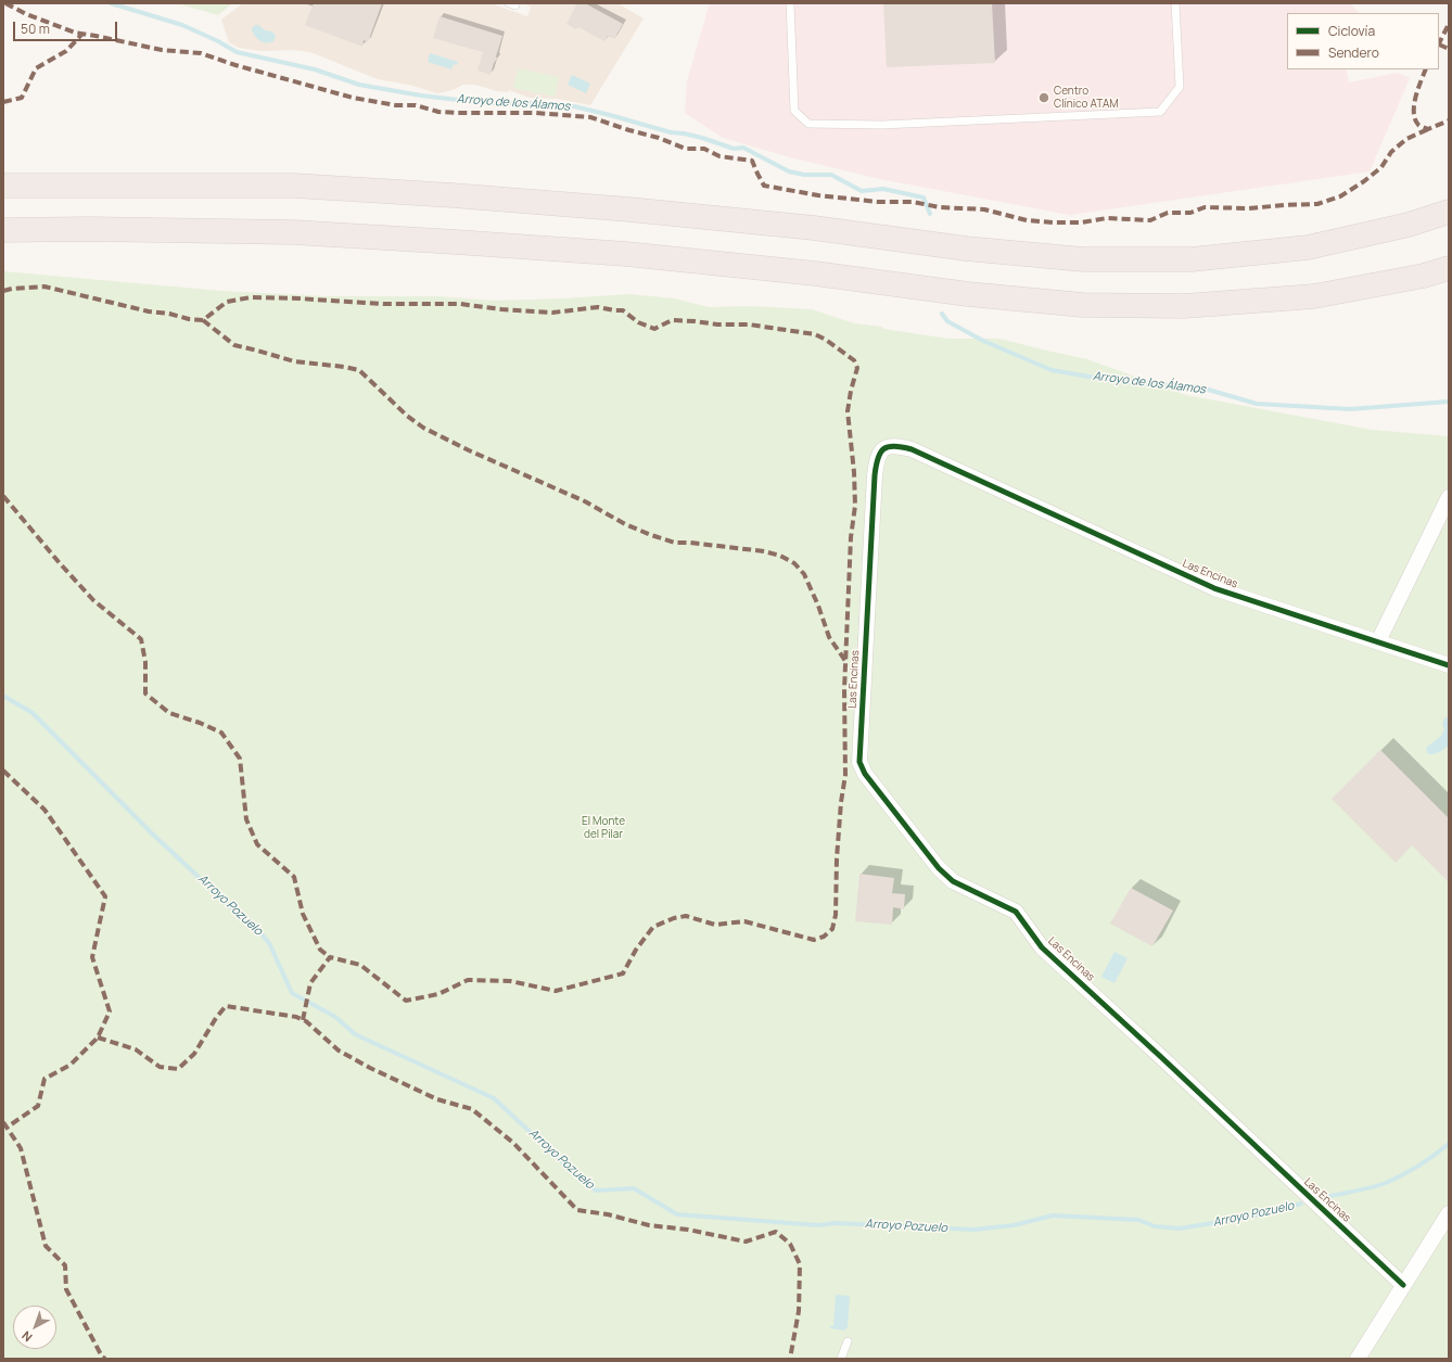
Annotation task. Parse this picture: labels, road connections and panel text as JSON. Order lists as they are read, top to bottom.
{
  "streets": {
    "street": ["Las Encinas"]
  },
  "water": ["Arroyo de los Álamos", "Arroyo Pozuelo"],
  "parks": ["El Monte del Pilar"],
  "places": ["Centro Clínico ATAM"],
  "legend": ["Ciclovía", "Sendero"],
  "scale_bar": "50 m",
  "north": "bottom left"
}
